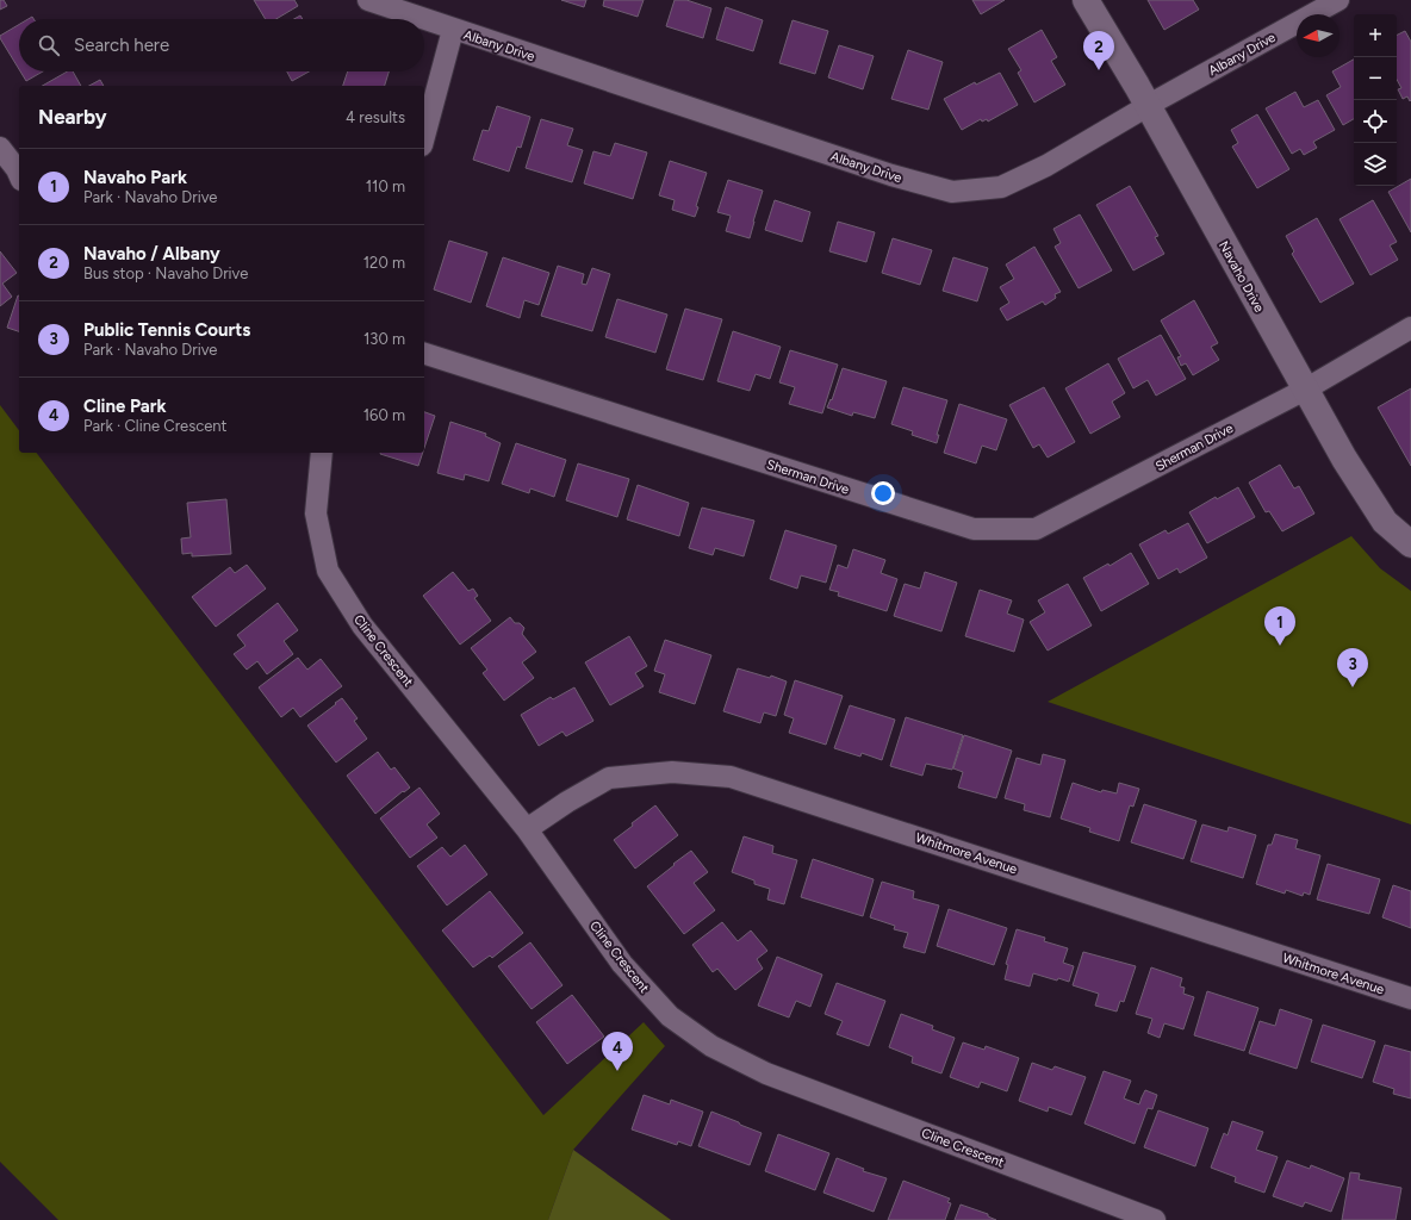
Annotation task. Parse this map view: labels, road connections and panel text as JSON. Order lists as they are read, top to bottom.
{
  "streets": {
    "street": [
      "Albany Drive",
      "Navaho Drive",
      "Sherman Drive",
      "Cline Crescent",
      "Whitmore Avenue"
    ]
  },
  "crossings": [
    ["Albany Drive", "Navaho Drive"],
    ["Navaho Drive", "Sherman Drive"],
    ["Cline Crescent", "Whitmore Avenue"]
  ],
  "north": "left",
  "page": {
    "map_buttons": ["+", "−"],
    "search": "Search here",
    "pins": [
      "2",
      "1",
      "3",
      "4"
    ],
    "heading": ["Nearby", "4 results"],
    "list": [
      {
        "mark": "1",
        "name": "Navaho Park",
        "note": "Park · Navaho Drive",
        "value": "110 m"
      },
      {
        "mark": "2",
        "name": "Navaho / Albany",
        "note": "Bus stop · Navaho Drive",
        "value": "120 m"
      },
      {
        "mark": "3",
        "name": "Public Tennis Courts",
        "note": "Park · Navaho Drive",
        "value": "130 m"
      },
      {
        "mark": "4",
        "name": "Cline Park",
        "note": "Park · Cline Crescent",
        "value": "160 m"
      }
    ]
  }
}
